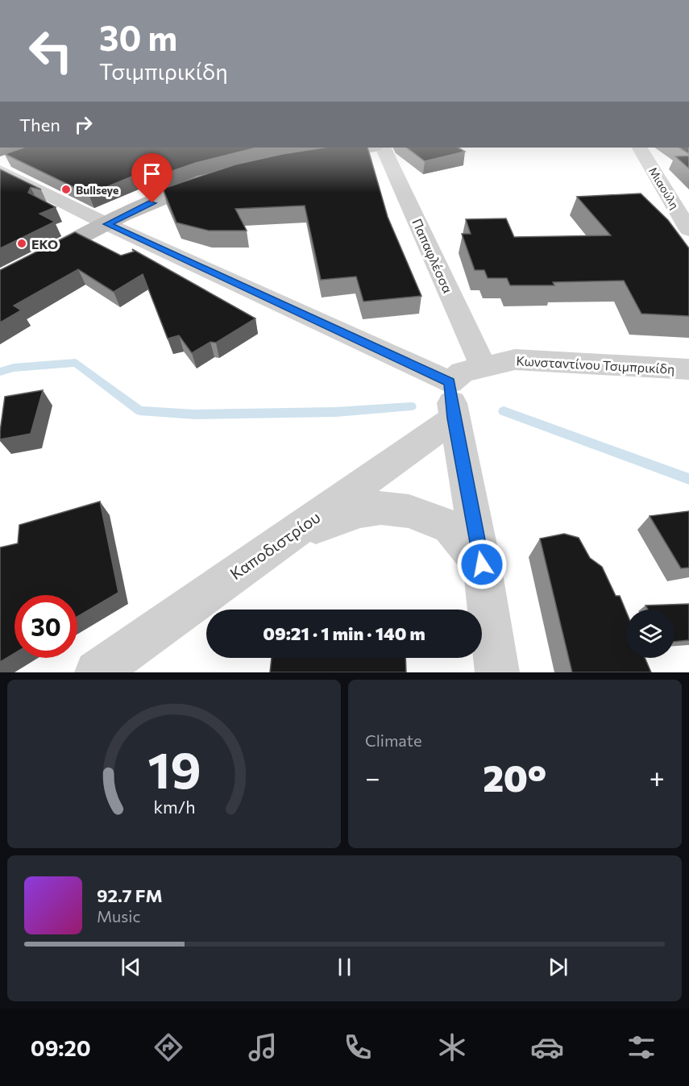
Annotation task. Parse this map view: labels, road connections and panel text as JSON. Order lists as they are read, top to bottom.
{
  "streets": {
    "street": [
      "Μιαούλη",
      "Παπαφλέσσα",
      "Κωνσταντίνου Τσιμπρικίδη",
      "Καποδιστρίου"
    ]
  },
  "crossings": [
    ["Παπαφλέσσα", "Κωνσταντίνου Τσιμπρικίδη"]
  ],
  "places": ["Bullseye", "EKO"],
  "page": {
    "turn": ["30 m", "Τσιμπιρικίδη"],
    "then": "Then",
    "limit": "30",
    "trip": "09:21 · 1 min · 140 m",
    "tile": "Climate",
    "heat": ["−", "20°", "+"],
    "song": ["92.7 FM", "Music"],
    "tabs": "09:20",
    "gauge": ["19", "km/h"]
  }
}
